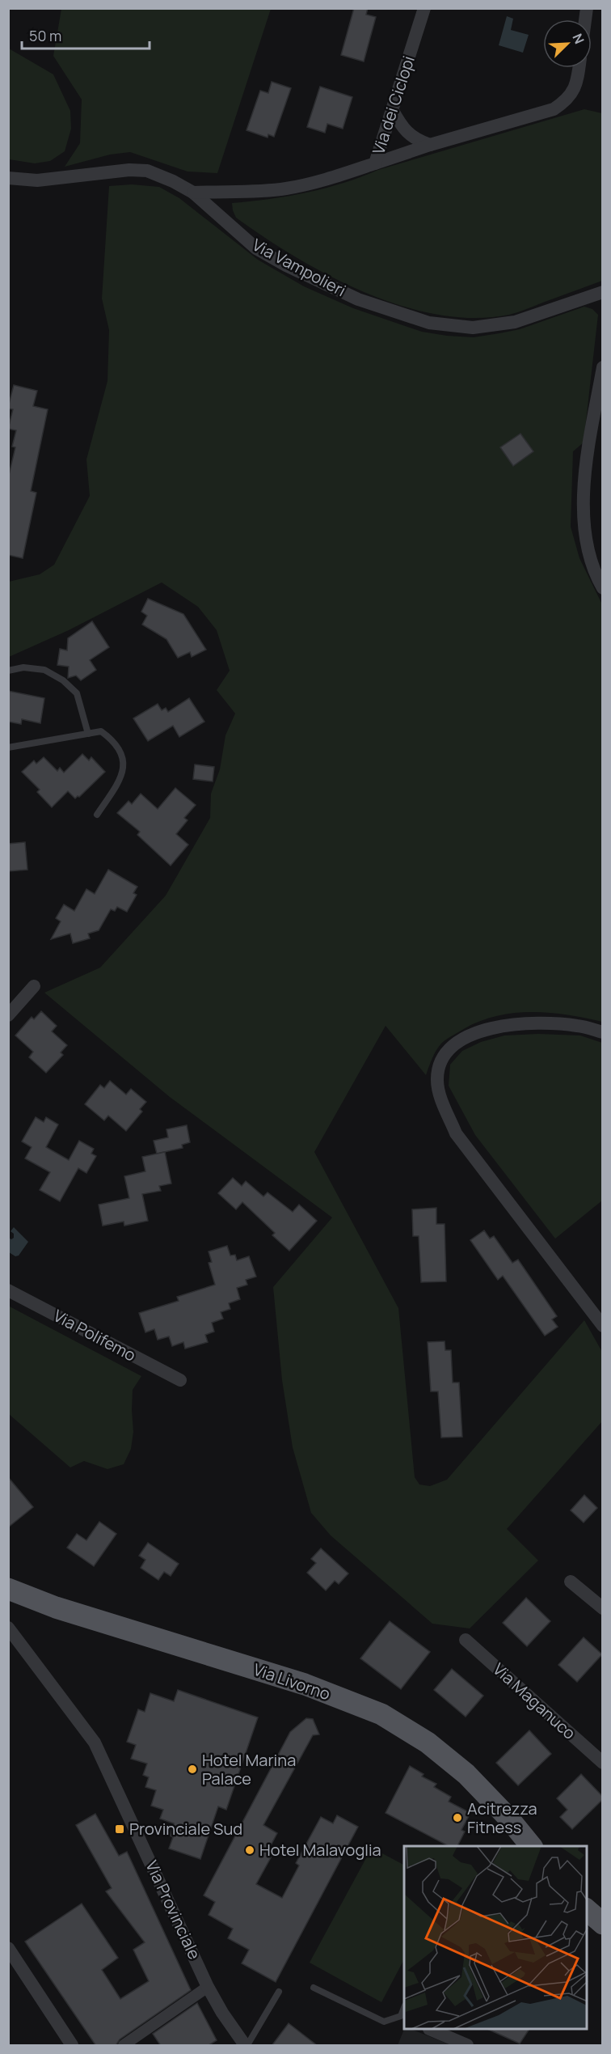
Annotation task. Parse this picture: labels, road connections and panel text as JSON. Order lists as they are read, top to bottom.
{
  "streets": {
    "main road": ["Via Livorno"],
    "street": [
      "Via dei Ciclopi",
      "Via Vampolieri",
      "Via Polifemo",
      "Via Maganuco",
      "Via Provinciale"
    ]
  },
  "crossings": [
    ["Via dei Ciclopi", "Via Vampolieri"]
  ],
  "places": {
    "other": ["Hotel Marina Palace", "Acitrezza Fitness", "Hotel Malavoglia"],
    "transit": ["Provinciale Sud"]
  },
  "scale_bar": "50 m",
  "north": "top right"
}
